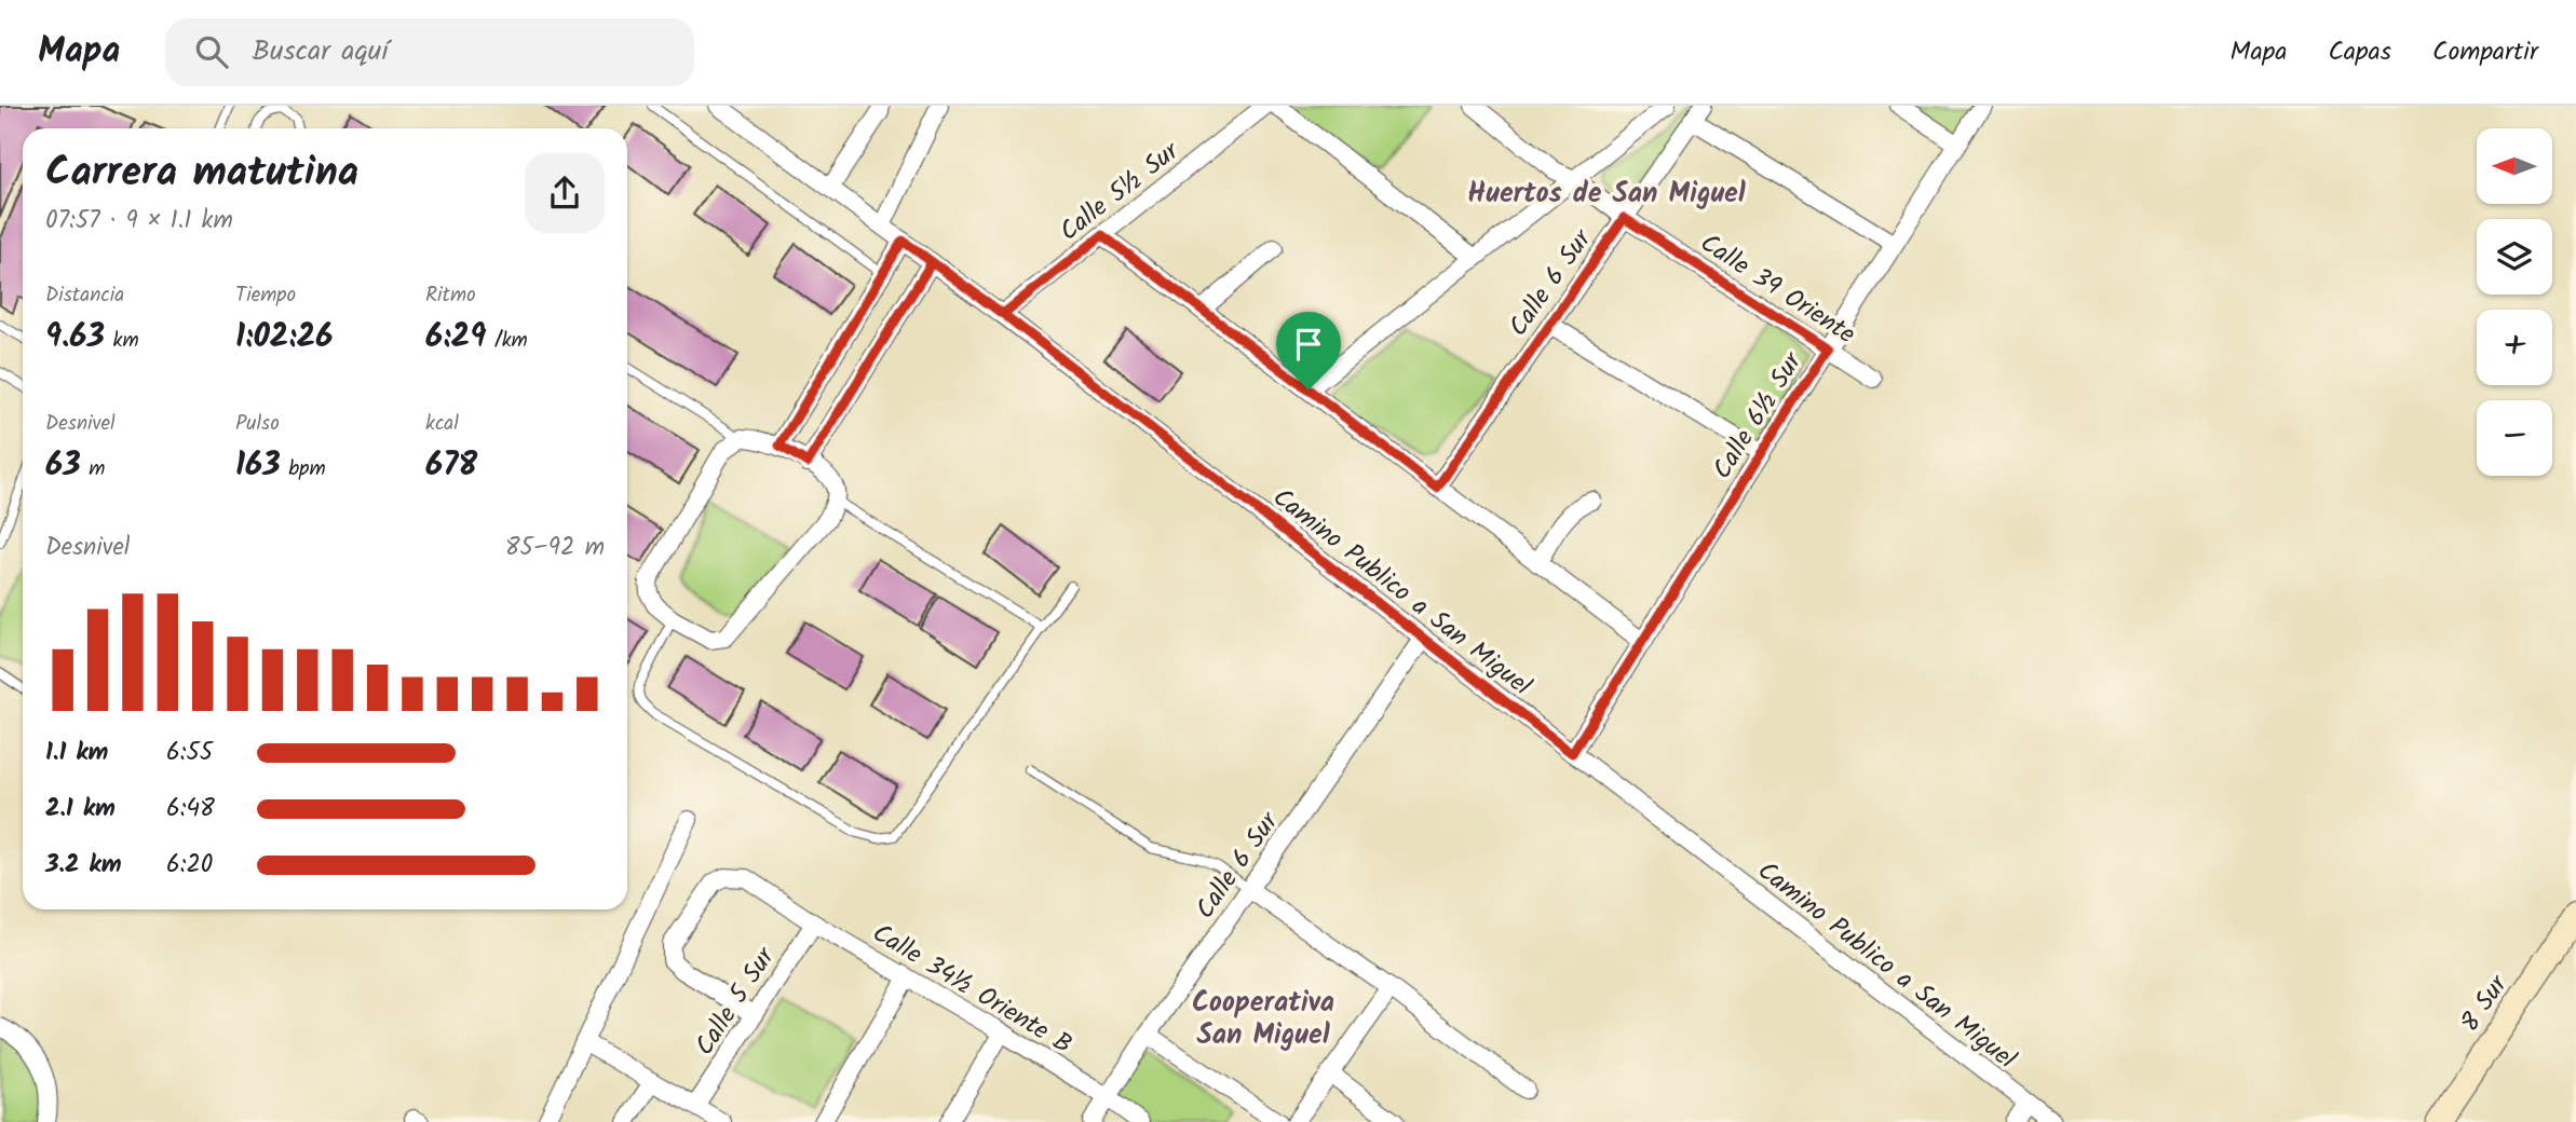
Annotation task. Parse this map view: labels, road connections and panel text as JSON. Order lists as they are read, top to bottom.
{
  "streets": {
    "street": [
      "Calle 5½ Sur",
      "Calle 6 Sur",
      "Calle 39 Oriente",
      "Calle 6½ Sur",
      "Camino Publico a San Miguel",
      "Calle 34½ Oriente B",
      "Calle 5 Sur",
      "8 Sur"
    ]
  },
  "crossings": [
    ["Calle 5½ Sur", "Camino Publico a San Miguel"],
    ["Calle 6 Sur", "Calle 39 Oriente"],
    ["Calle 6 Sur", "Camino Publico a San Miguel"],
    ["Calle 6 Sur", "Calle 34½ Oriente B"],
    ["Calle 39 Oriente", "Calle 6½ Sur"],
    ["Calle 6½ Sur", "Camino Publico a San Miguel"],
    ["Calle 34½ Oriente B", "Calle 5 Sur"]
  ],
  "districts": ["Huertos de San Miguel", "Cooperativa San Miguel"],
  "north": "left",
  "page": {
    "header": "Mapa",
    "search": "Buscar aquí",
    "nav": ["Mapa", "Capas", "Compartir"],
    "map_buttons": ["+", "−"],
    "heading": ["Carrera matutina", "07:57 · 9 × 1.1 km"],
    "stats": [
      ["Distancia", "9.63 km"],
      ["Tiempo", "1:02:26"],
      ["Ritmo", "6:29 /km"],
      ["Desnivel", "63 m"],
      ["Pulso", "163 bpm"],
      ["kcal", "678"]
    ],
    "chart": ["Desnivel", "85–92 m"],
    "list": [
      {
        "name": "1.1 km",
        "note": "6:55"
      },
      {
        "name": "2.1 km",
        "note": "6:48"
      },
      {
        "name": "3.2 km",
        "note": "6:20"
      }
    ]
  }
}
